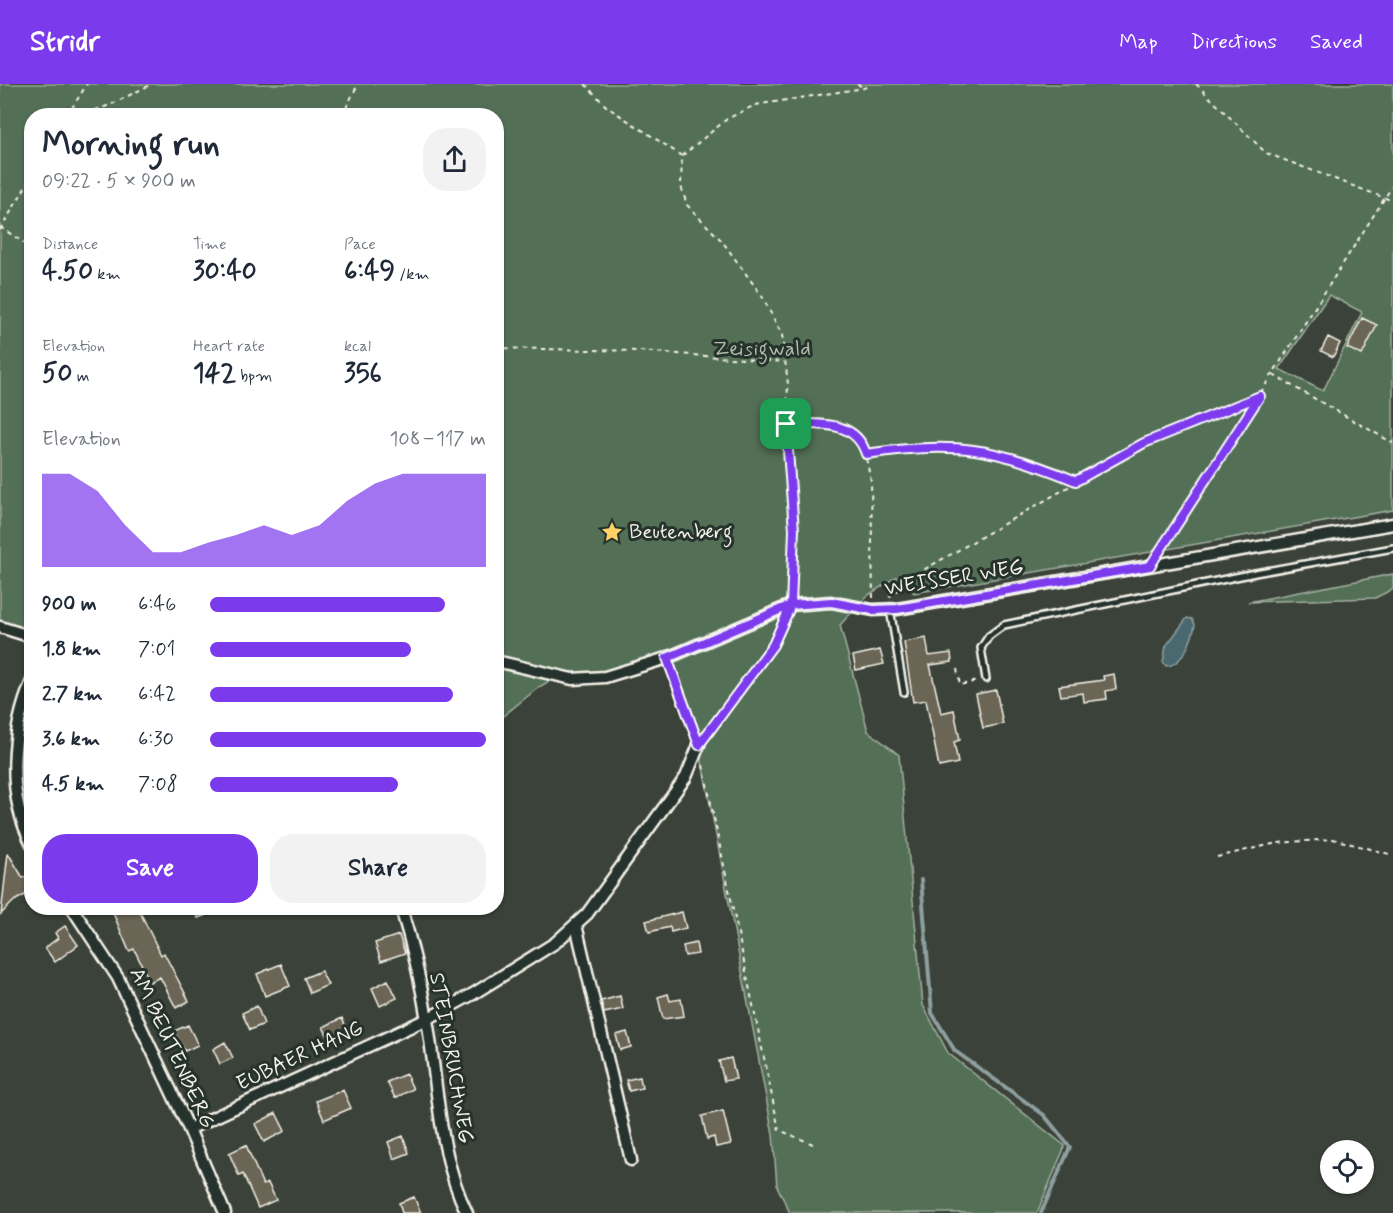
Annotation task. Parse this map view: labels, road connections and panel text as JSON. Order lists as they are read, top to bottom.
{
  "streets": {
    "street": [
      "WEISSER WEG",
      "AM BEUTENBERG",
      "EUBAER HANG",
      "STEINBRUCHWEG"
    ]
  },
  "crossings": [
    ["AM BEUTENBERG", "EUBAER HANG"],
    ["EUBAER HANG", "STEINBRUCHWEG"]
  ],
  "parks": ["Zeisigwald"],
  "places": {
    "place": ["Beutenberg"]
  },
  "page": {
    "header": "Stridr",
    "nav": ["Map", "Directions", "Saved"],
    "heading": ["Morning run", "09:22 · 5 × 900 m"],
    "stats": [
      ["Distance", "4.50 km"],
      ["Time", "30:40"],
      ["Pace", "6:49 /km"],
      ["Elevation", "50 m"],
      ["Heart rate", "142 bpm"],
      ["kcal", "356"]
    ],
    "chart": ["Elevation", "108–117 m"],
    "list": [
      {
        "name": "900 m",
        "note": "6:46"
      },
      {
        "name": "1.8 km",
        "note": "7:01"
      },
      {
        "name": "2.7 km",
        "note": "6:42"
      },
      {
        "name": "3.6 km",
        "note": "6:30"
      },
      {
        "name": "4.5 km",
        "note": "7:08"
      }
    ],
    "buttons": ["Save", "Share"]
  }
}
